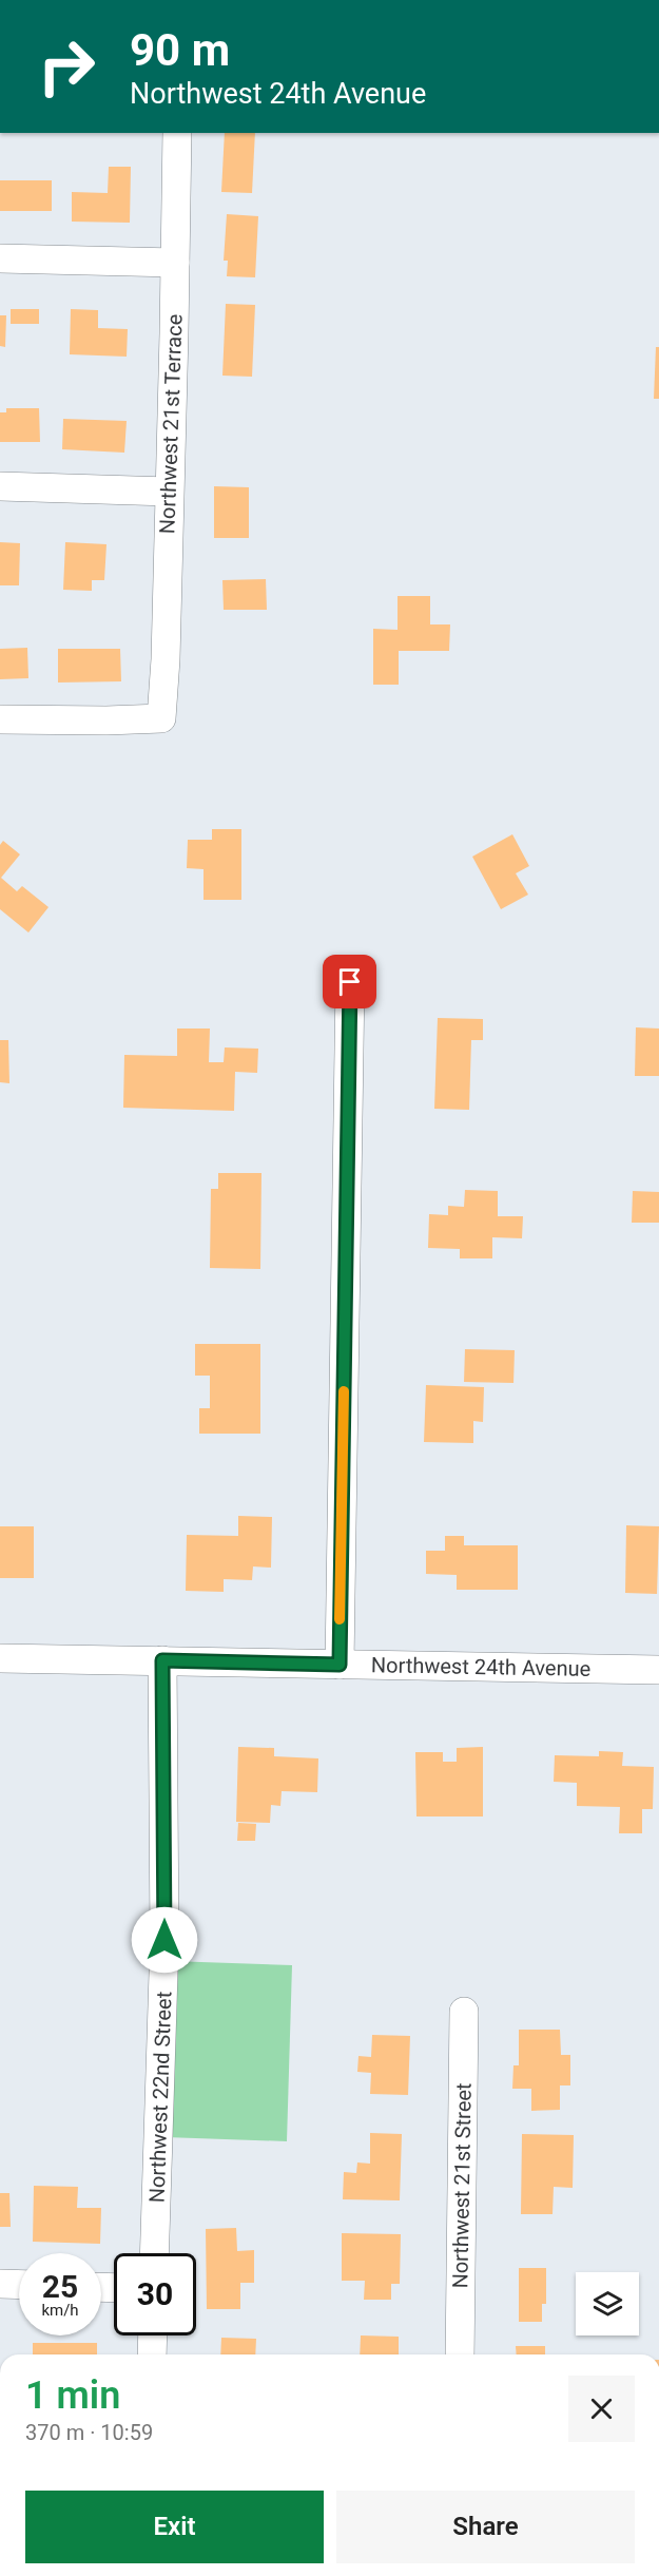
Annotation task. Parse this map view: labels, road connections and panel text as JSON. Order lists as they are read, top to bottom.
{
  "streets": {
    "street": [
      "Northwest 21st Terrace",
      "Northwest 24th Avenue",
      "Northwest 22nd Street",
      "Northwest 21st Street"
    ]
  },
  "crossings": [
    ["Northwest 24th Avenue", "Northwest 22nd Street"]
  ],
  "page": {
    "turn": ["90 m", "Northwest 24th Avenue"],
    "speed": "25 km/h",
    "limit": "30",
    "heading": ["1 min", "370 m · 10:59"],
    "buttons": ["Exit", "Share"]
  }
}
